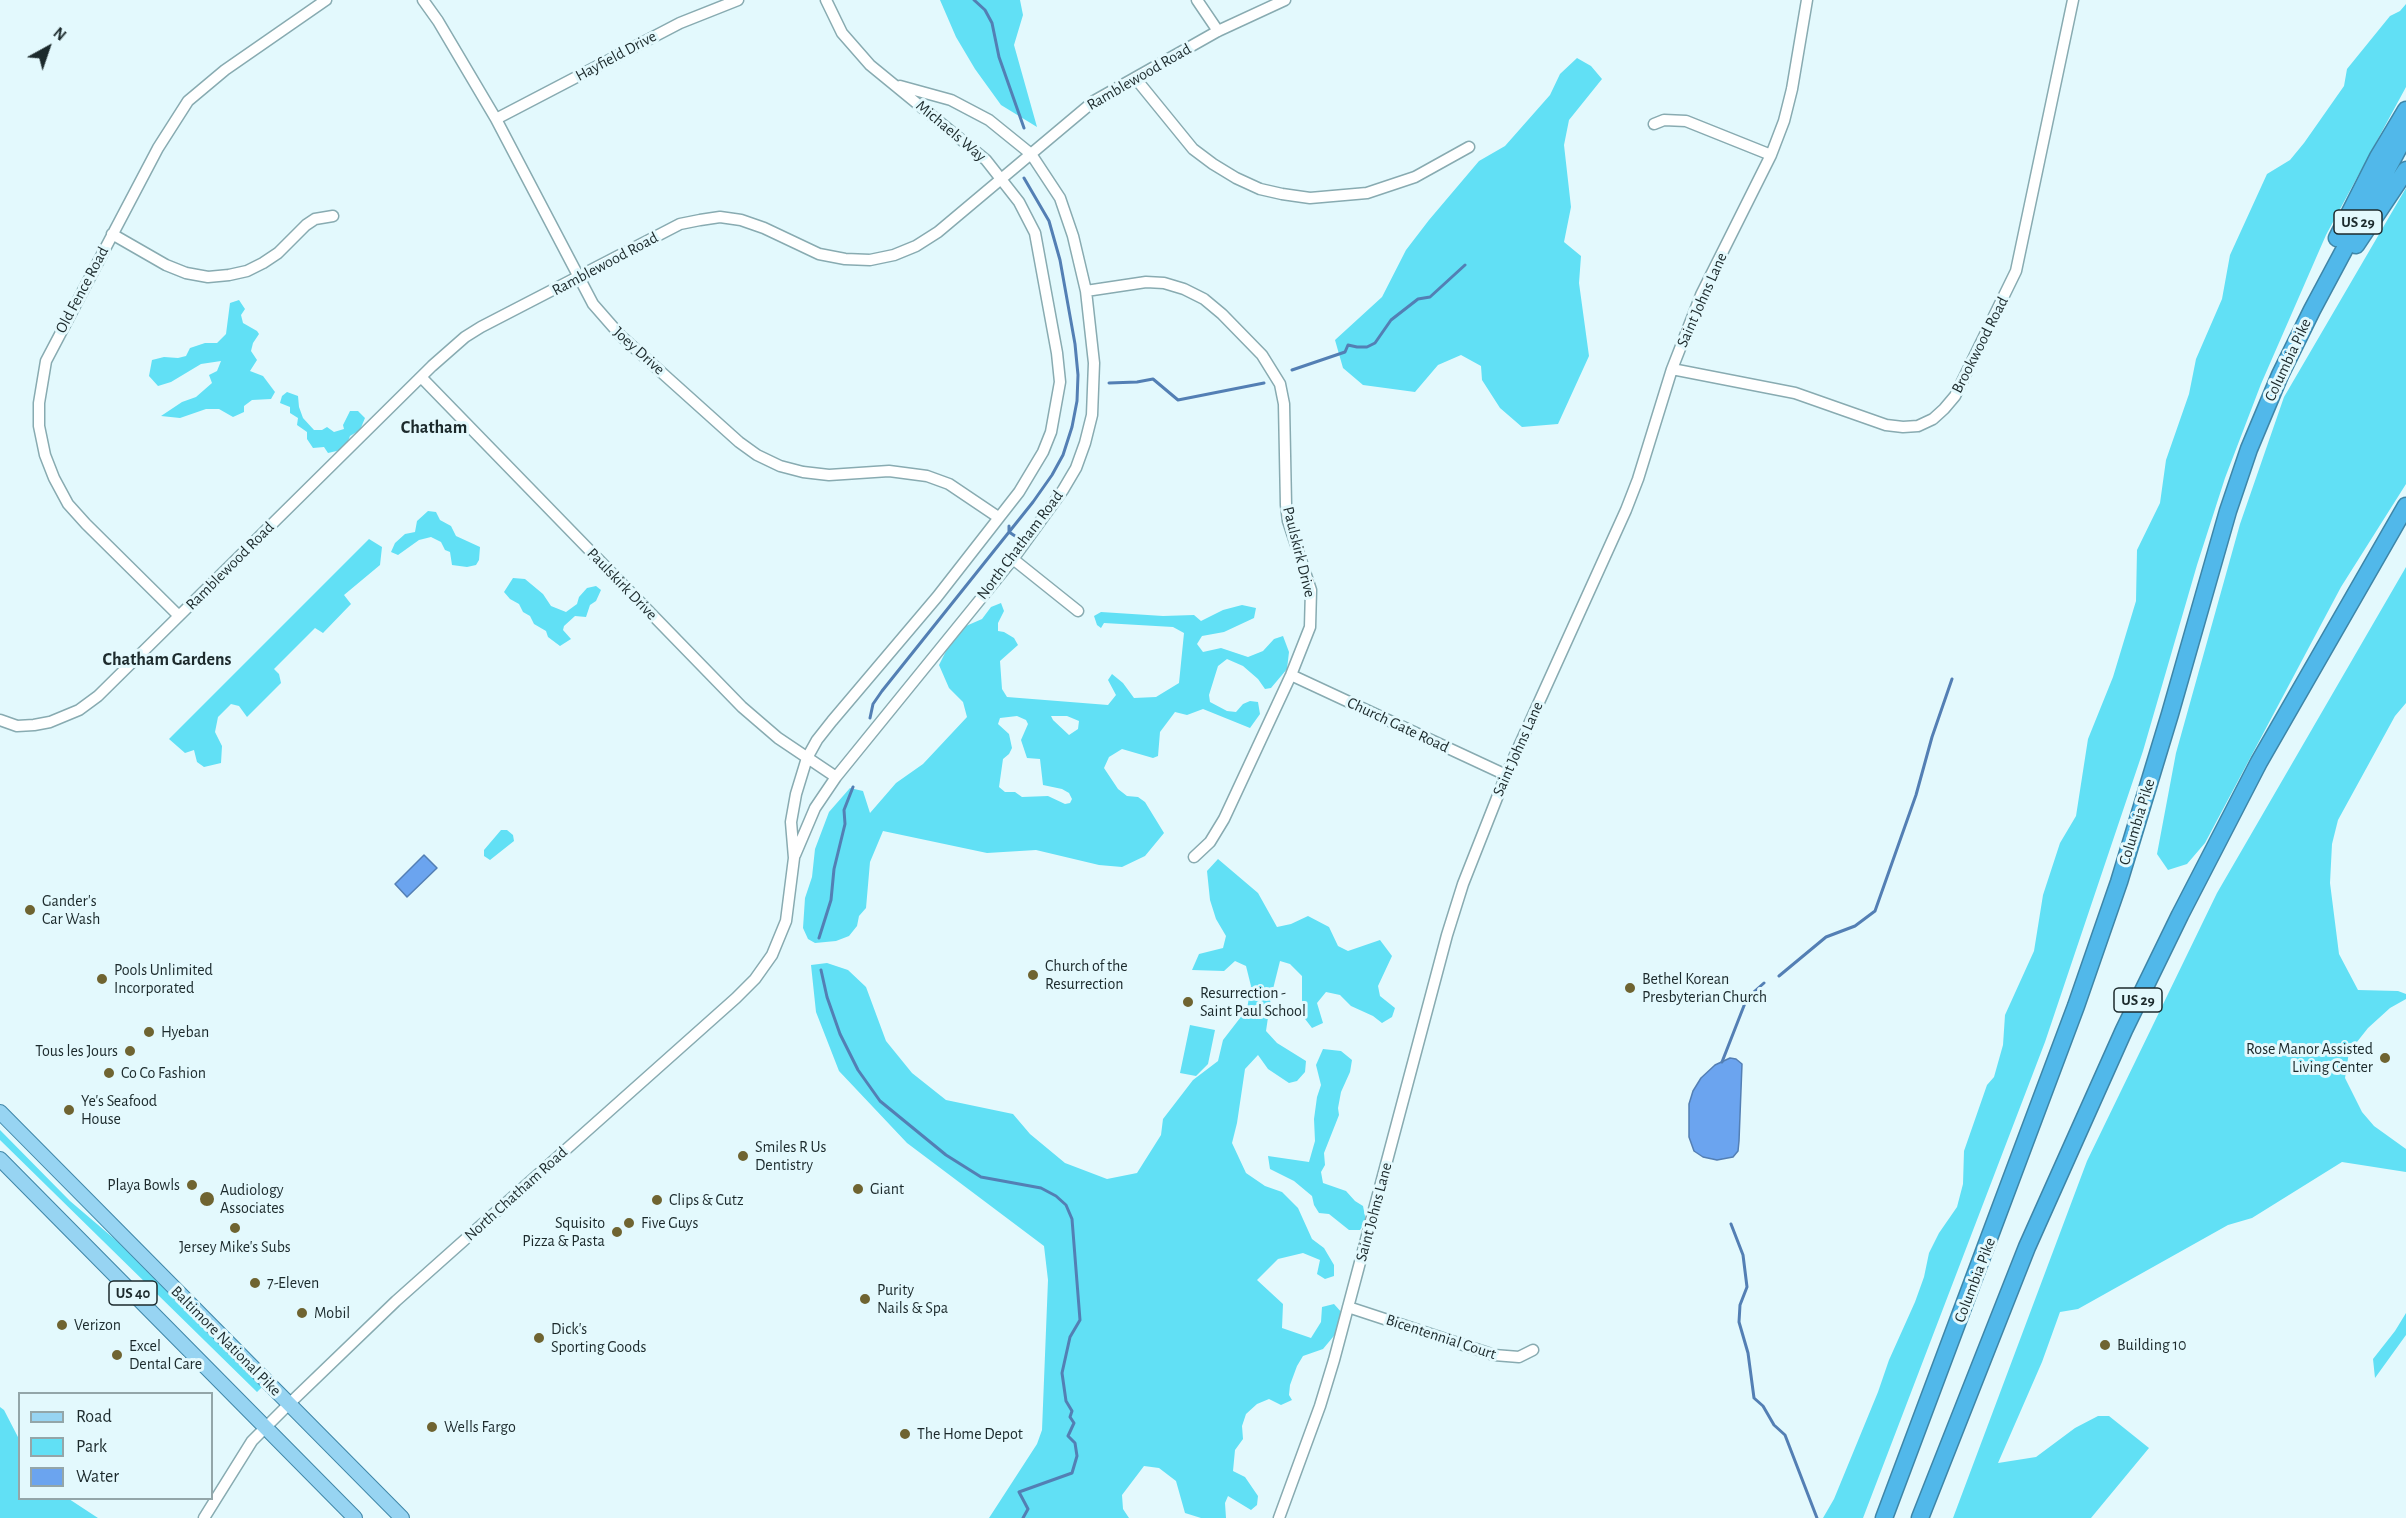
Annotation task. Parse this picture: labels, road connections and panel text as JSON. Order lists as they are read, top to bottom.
{
  "streets": {
    "highway": ["US 29", "Columbia Pike"],
    "main road": ["US 40", "Baltimore National Pike"],
    "street": [
      "Hayfield Drive",
      "Ramblewood Road",
      "Michaels Way",
      "Old Fence Road",
      "Saint Johns Lane",
      "Brookwood Road",
      "Joey Drive",
      "North Chatham Road",
      "Paulskirk Drive",
      "Church Gate Road",
      "Bicentennial Court"
    ]
  },
  "crossings": [
    ["Hayfield Drive", "Joey Drive"],
    ["Ramblewood Road", "Michaels Way"],
    ["Ramblewood Road", "Old Fence Road"],
    ["Ramblewood Road", "Joey Drive"],
    ["Ramblewood Road", "North Chatham Road"],
    ["Ramblewood Road", "Paulskirk Drive"],
    ["Michaels Way", "North Chatham Road"],
    ["Saint Johns Lane", "Brookwood Road"],
    ["Saint Johns Lane", "Church Gate Road"],
    ["Saint Johns Lane", "Bicentennial Court"],
    ["Joey Drive", "North Chatham Road"],
    ["North Chatham Road", "Paulskirk Drive"],
    ["North Chatham Road", "Baltimore National Pike"],
    ["Paulskirk Drive", "Church Gate Road"]
  ],
  "districts": ["Chatham", "Chatham Gardens"],
  "places": [
    "Gander's Car Wash",
    "Church of the Resurrection",
    "Pools Unlimited Incorporated",
    "Bethel Korean Presbyterian Church",
    "Resurrection - Saint Paul School",
    "Hyeban",
    "Tous les Jours",
    "Rose Manor Assisted Living Center",
    "Co Co Fashion",
    "Ye's Seafood House",
    "Smiles R Us Dentistry",
    "Playa Bowls",
    "Giant",
    "Audiology Associates",
    "Clips & Cutz",
    "Five Guys",
    "Jersey Mike's Subs",
    "Squisito Pizza & Pasta",
    "7-Eleven",
    "Purity Nails & Spa",
    "Mobil",
    "Verizon",
    "Dick's Sporting Goods",
    "Building 10",
    "Excel Dental Care",
    "Wells Fargo",
    "The Home Depot"
  ],
  "legend": ["Road", "Park", "Water"],
  "north": "top right"
}
